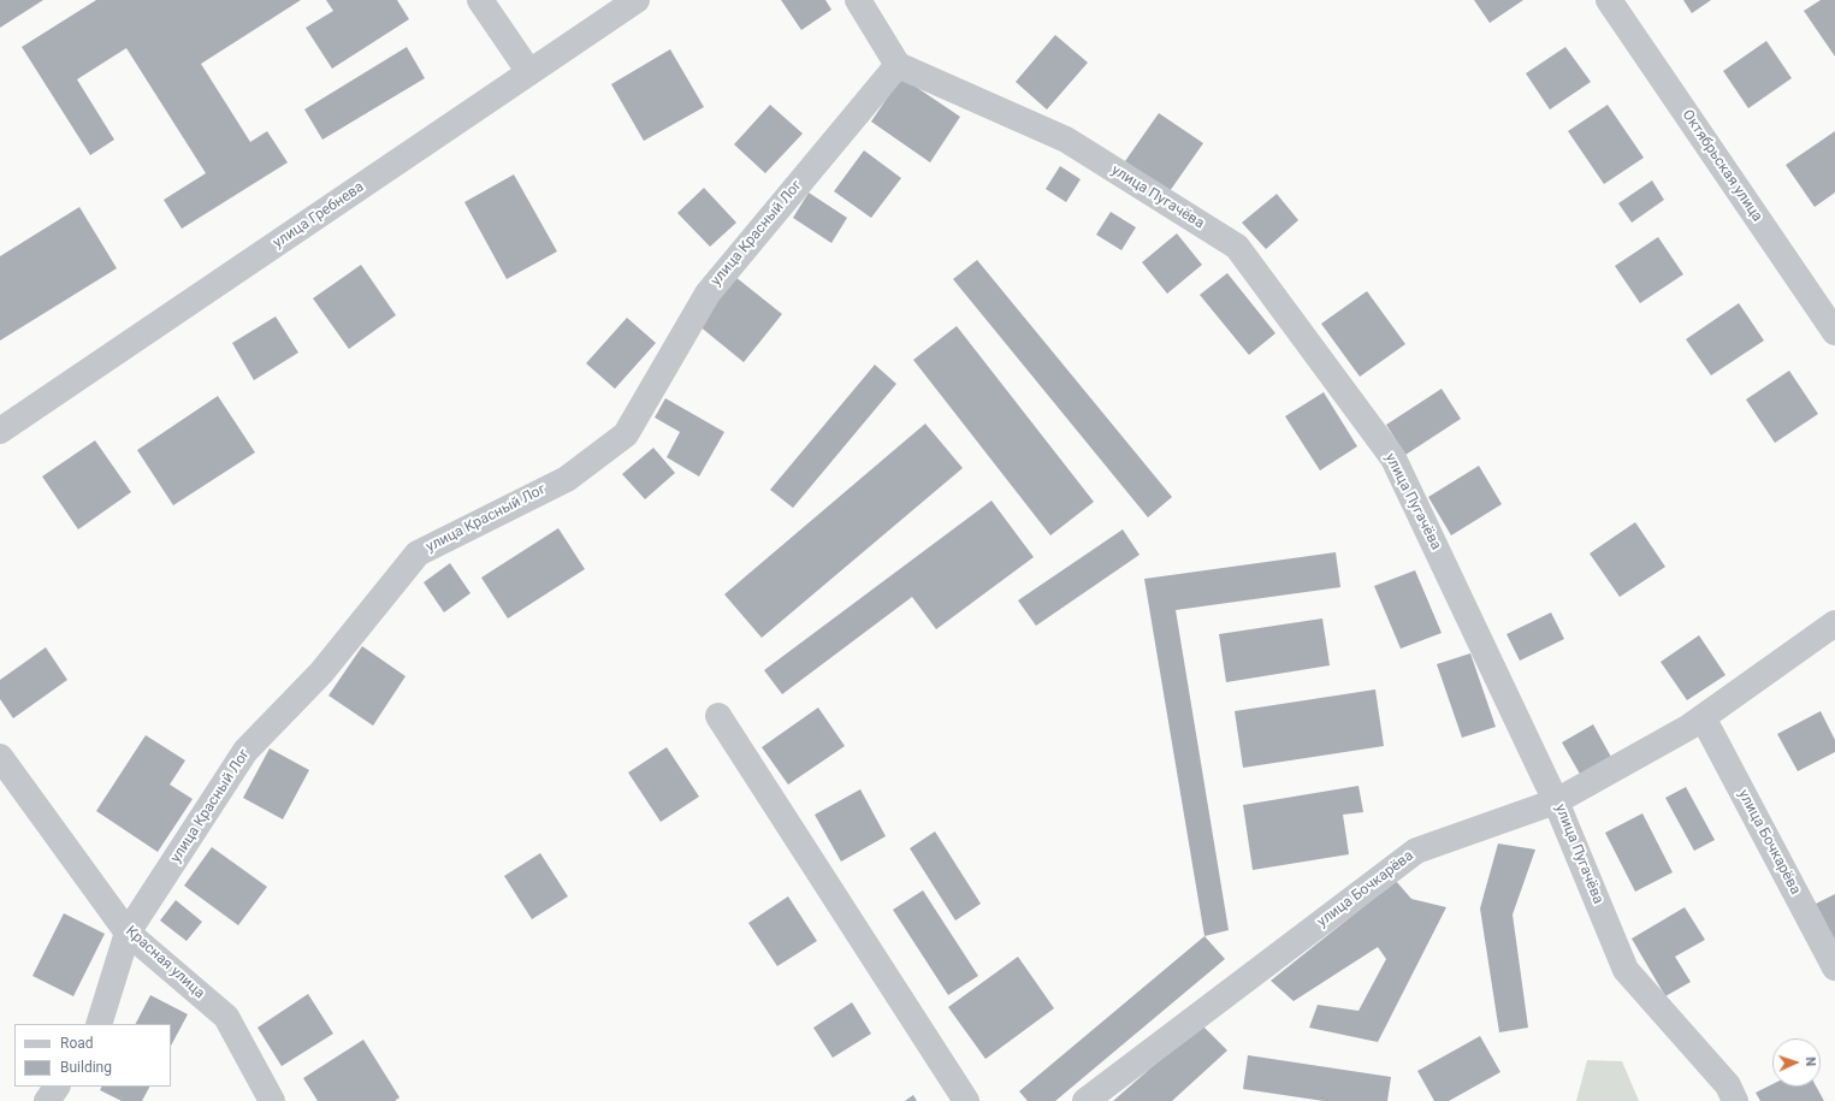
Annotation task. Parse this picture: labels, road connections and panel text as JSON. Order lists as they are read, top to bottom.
{
  "streets": {
    "street": [
      "Октябрьская улица",
      "улица Пугачёва",
      "улица Гребнева",
      "улица Красный Лог",
      "улица Бочкарёва",
      "Красная улица"
    ]
  },
  "crossings": [
    ["улица Пугачёва", "улица Красный Лог"],
    ["улица Пугачёва", "улица Бочкарёва"],
    ["улица Красный Лог", "Красная улица"]
  ],
  "legend": ["Road", "Building"],
  "north": "right"
}
